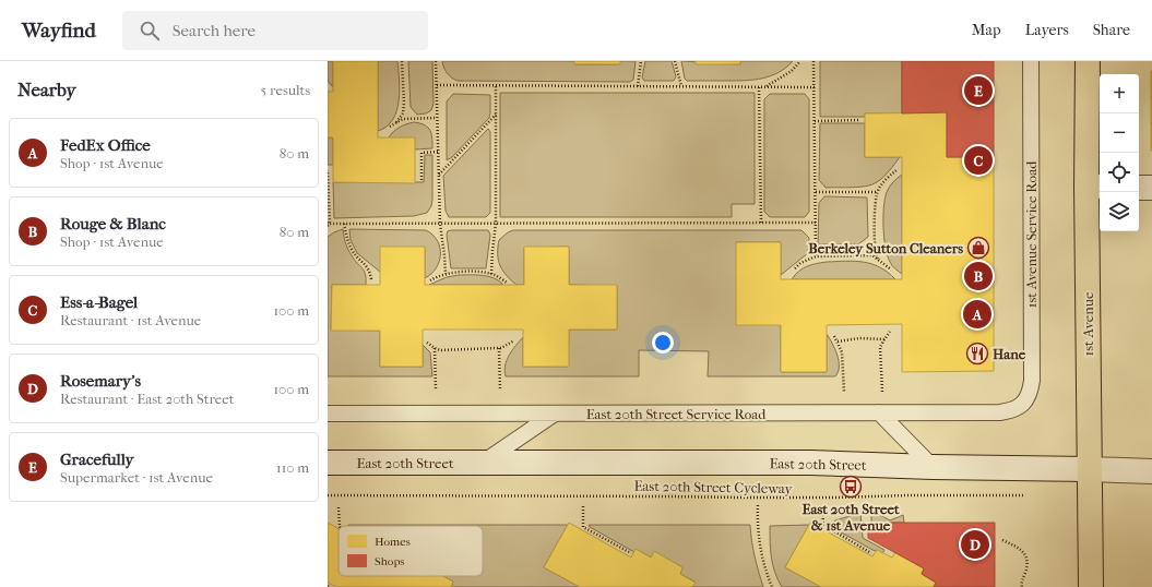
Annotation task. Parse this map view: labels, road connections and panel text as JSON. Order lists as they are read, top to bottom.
{
  "streets": {
    "main road": ["1st Avenue"],
    "street": ["East 20th Street"],
    "lane": ["1st Avenue Service Road", "East 20th Street Service Road"],
    "path": ["East 20th Street Cycleway"]
  },
  "crossings": [
    ["1st Avenue Service Road", "East 20th Street Service Road"],
    ["1st Avenue", "East 20th Street"]
  ],
  "places": {
    "shop": ["Berkeley Sutton Cleaners"],
    "restaurant": ["Hane"],
    "bus stop": ["East 20th Street & 1st Avenue"]
  },
  "legend": ["Homes", "Shops"],
  "page": {
    "header": "Wayfind",
    "search": "Search here",
    "nav": ["Map", "Layers", "Share"],
    "heading": ["Nearby", "5 results"],
    "map_buttons": ["+", "−"],
    "pins": [
      "E",
      "C",
      "B",
      "A",
      "D"
    ],
    "list": [
      {
        "mark": "A",
        "name": "FedEx Office",
        "note": "Shop · 1st Avenue",
        "value": "80 m"
      },
      {
        "mark": "B",
        "name": "Rouge & Blanc",
        "note": "Shop · 1st Avenue",
        "value": "80 m"
      },
      {
        "mark": "C",
        "name": "Ess-a-Bagel",
        "note": "Restaurant · 1st Avenue",
        "value": "100 m"
      },
      {
        "mark": "D",
        "name": "Rosemary's",
        "note": "Restaurant · East 20th Street",
        "value": "100 m"
      },
      {
        "mark": "E",
        "name": "Gracefully",
        "note": "Supermarket · 1st Avenue",
        "value": "110 m"
      }
    ]
  }
}
